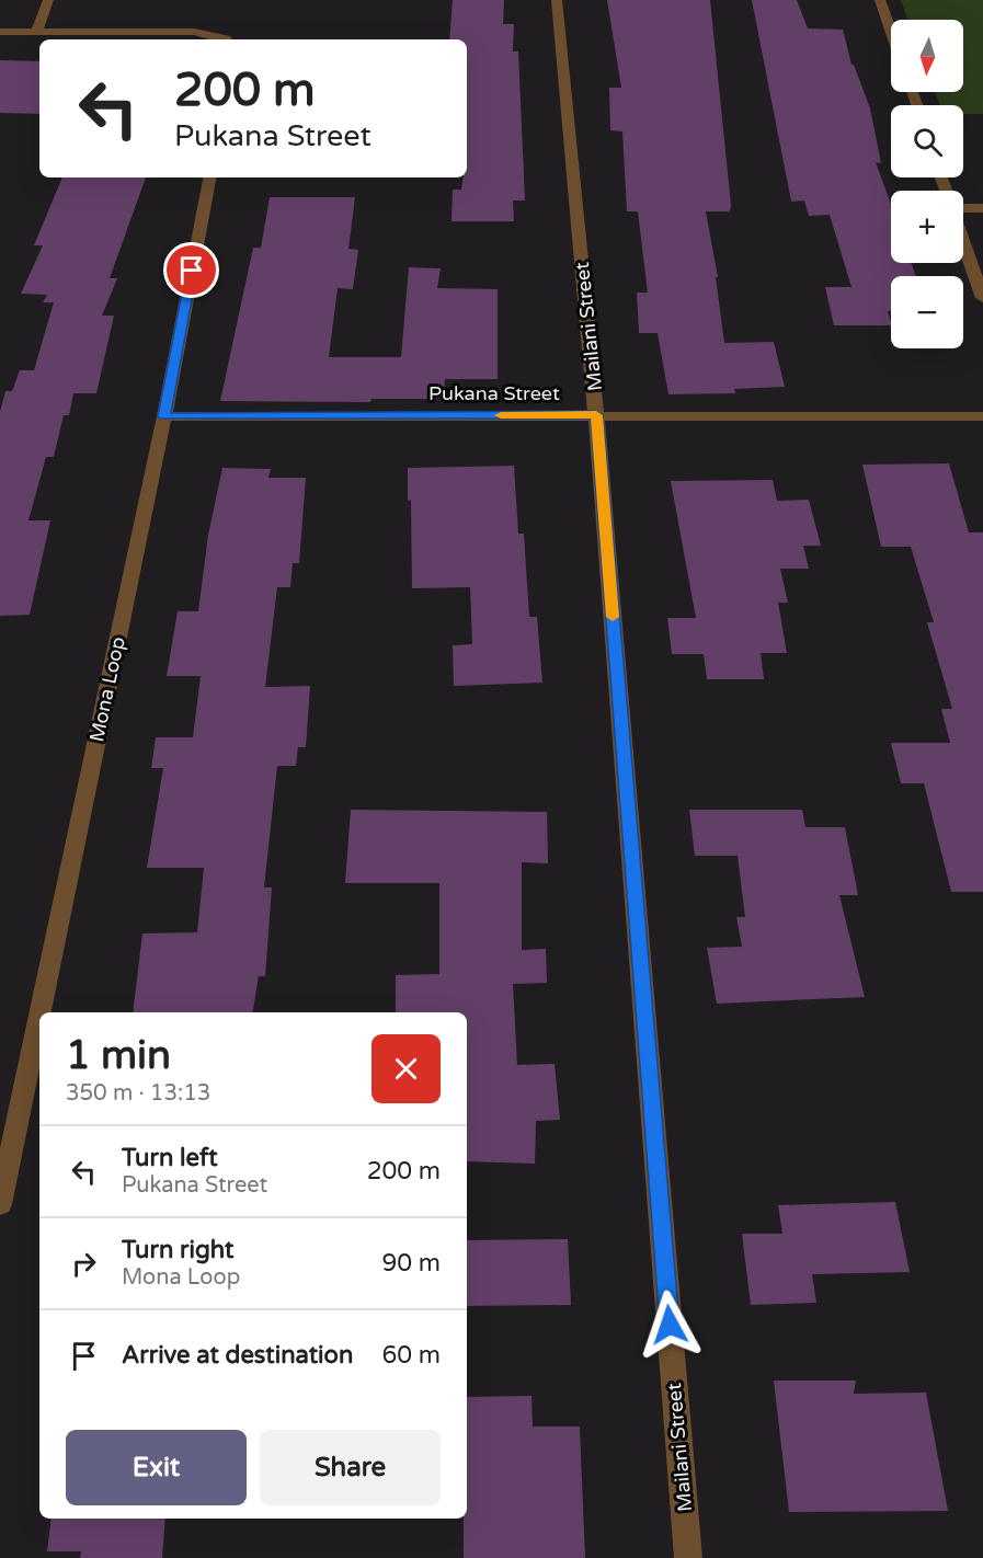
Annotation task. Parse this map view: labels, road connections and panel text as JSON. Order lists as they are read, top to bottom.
{
  "streets": {
    "street": ["Mailani Street", "Pukana Street", "Mona Loop"]
  },
  "crossings": [
    ["Mailani Street", "Pukana Street"],
    ["Pukana Street", "Mona Loop"]
  ],
  "north": "bottom",
  "page": {
    "map_buttons": ["+", "−"],
    "turn": ["200 m", "Pukana Street"],
    "heading": ["1 min", "350 m · 13:13"],
    "list": [
      {
        "name": "Turn left",
        "note": "Pukana Street",
        "value": "200 m"
      },
      {
        "name": "Turn right",
        "note": "Mona Loop",
        "value": "90 m"
      },
      {
        "name": "Arrive at destination",
        "value": "60 m"
      }
    ],
    "buttons": ["Exit", "Share"]
  }
}
